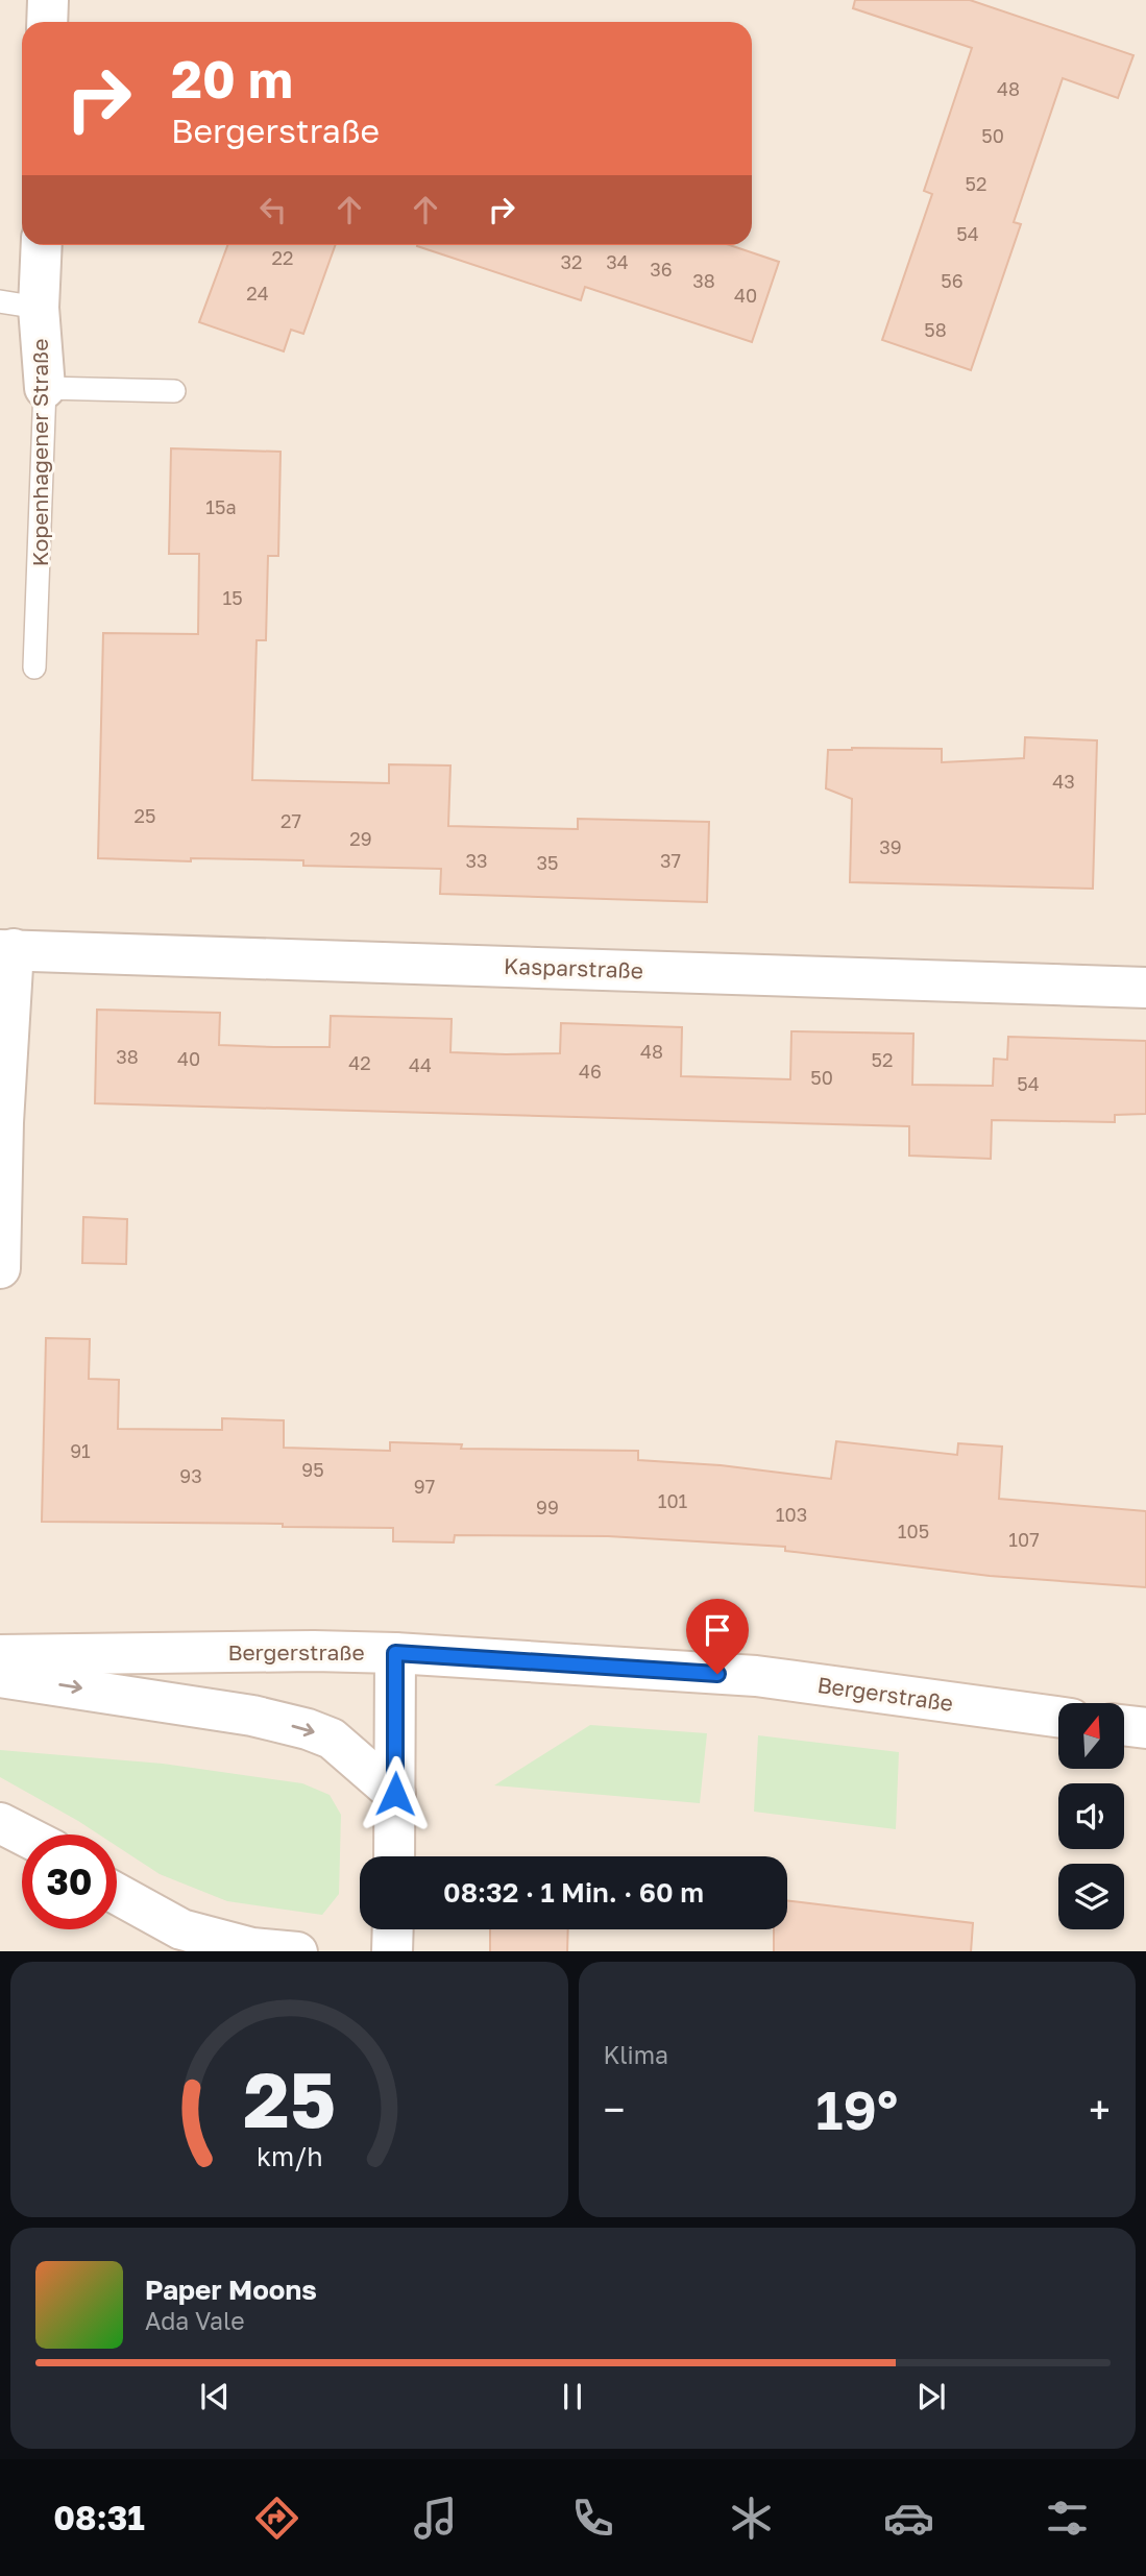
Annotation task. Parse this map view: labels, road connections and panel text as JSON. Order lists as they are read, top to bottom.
{
  "streets": {
    "street": ["Kopenhagener Straße", "Kasparstraße", "Bergerstraße"]
  },
  "house_numbers": [
    "48",
    "50",
    "52",
    "54",
    "22",
    "32",
    "34",
    "36",
    "38",
    "56",
    "24",
    "40",
    "58",
    "15a",
    "15",
    "43",
    "25",
    "27",
    "29",
    "39",
    "33",
    "37",
    "35",
    "48",
    "38",
    "40",
    "52",
    "42",
    "44",
    "46",
    "50",
    "54",
    "91",
    "95",
    "93",
    "97",
    "101",
    "99",
    "103",
    "105",
    "107"
  ],
  "north": "top",
  "page": {
    "turn": ["20 m", "Bergerstraße"],
    "limit": "30",
    "trip": "08:32 · 1 Min. · 60 m",
    "tile": "Klima",
    "heat": ["−", "19°", "+"],
    "song": ["Paper Moons", "Ada Vale"],
    "tabs": "08:31",
    "gauge": ["25", "km/h"]
  }
}
